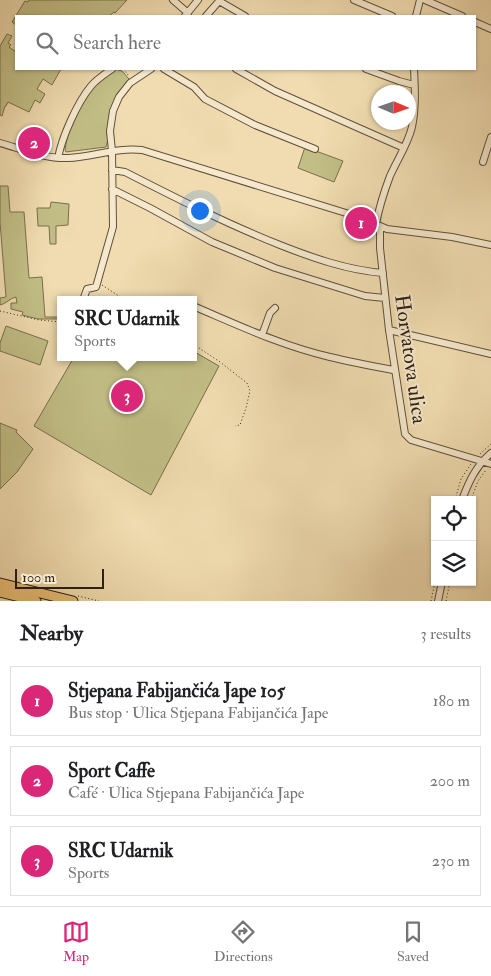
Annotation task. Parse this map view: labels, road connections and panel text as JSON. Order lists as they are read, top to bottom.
{
  "streets": {
    "street": ["Horvatova ulica"]
  },
  "scale_bar": "100 m",
  "north": "right",
  "page": {
    "search": "Search here",
    "pins": ["2", "1", "3"],
    "popup": ["SRC Udarnik", "Sports"],
    "scale": "100 m",
    "heading": ["Nearby", "3 results"],
    "list": [
      {
        "mark": "1",
        "name": "Stjepana Fabijančića Jape 105",
        "note": "Bus stop · Ulica Stjepana Fabijančića Jape",
        "value": "180 m"
      },
      {
        "mark": "2",
        "name": "Sport Caffe",
        "note": "Café · Ulica Stjepana Fabijančića Jape",
        "value": "200 m"
      },
      {
        "mark": "3",
        "name": "SRC Udarnik",
        "note": "Sports",
        "value": "230 m"
      }
    ],
    "nav": ["Map", "Directions", "Saved"]
  }
}
